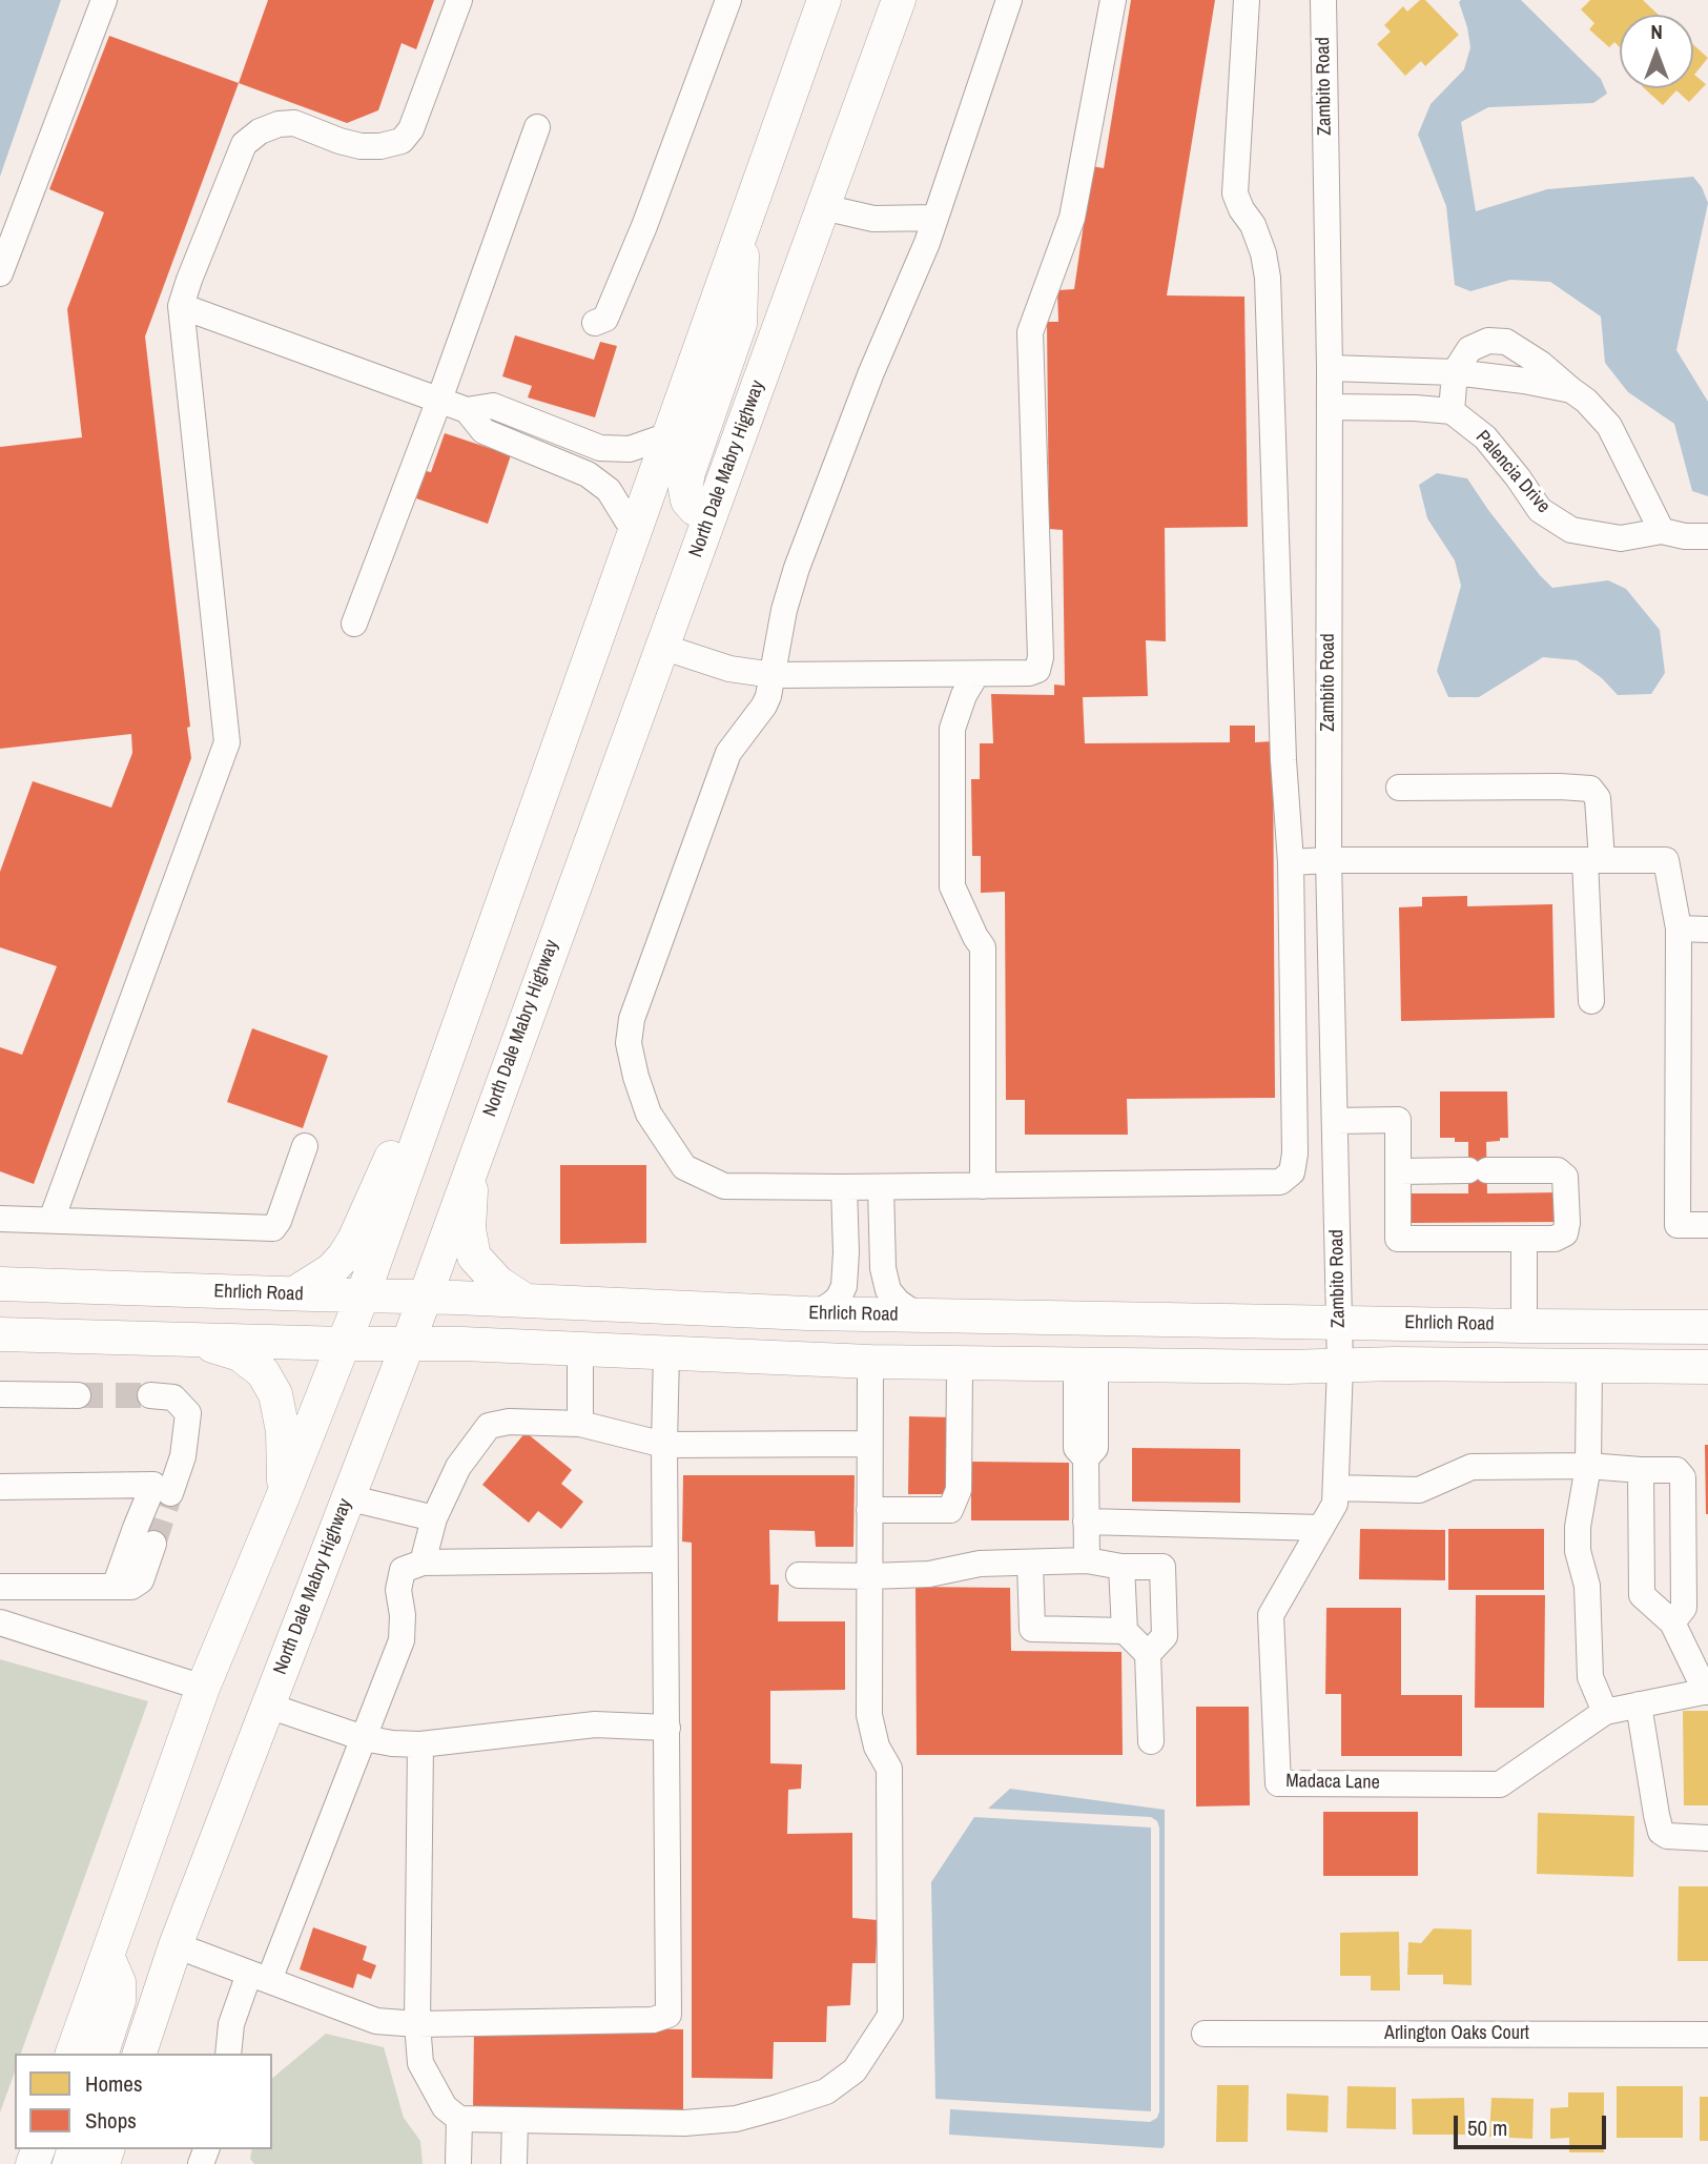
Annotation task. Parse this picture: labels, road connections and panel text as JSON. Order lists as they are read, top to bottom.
{
  "streets": {
    "main road": ["North Dale Mabry Highway", "Ehrlich Road"],
    "street": [
      "Zambito Road",
      "Palencia Drive",
      "Madaca Lane",
      "Arlington Oaks Court"
    ]
  },
  "crossings": [
    ["Zambito Road", "Ehrlich Road"],
    ["Zambito Road", "Madaca Lane"],
    ["North Dale Mabry Highway", "Ehrlich Road"]
  ],
  "legend": ["Homes", "Shops"],
  "scale_bar": "50 m",
  "north": "top"
}
